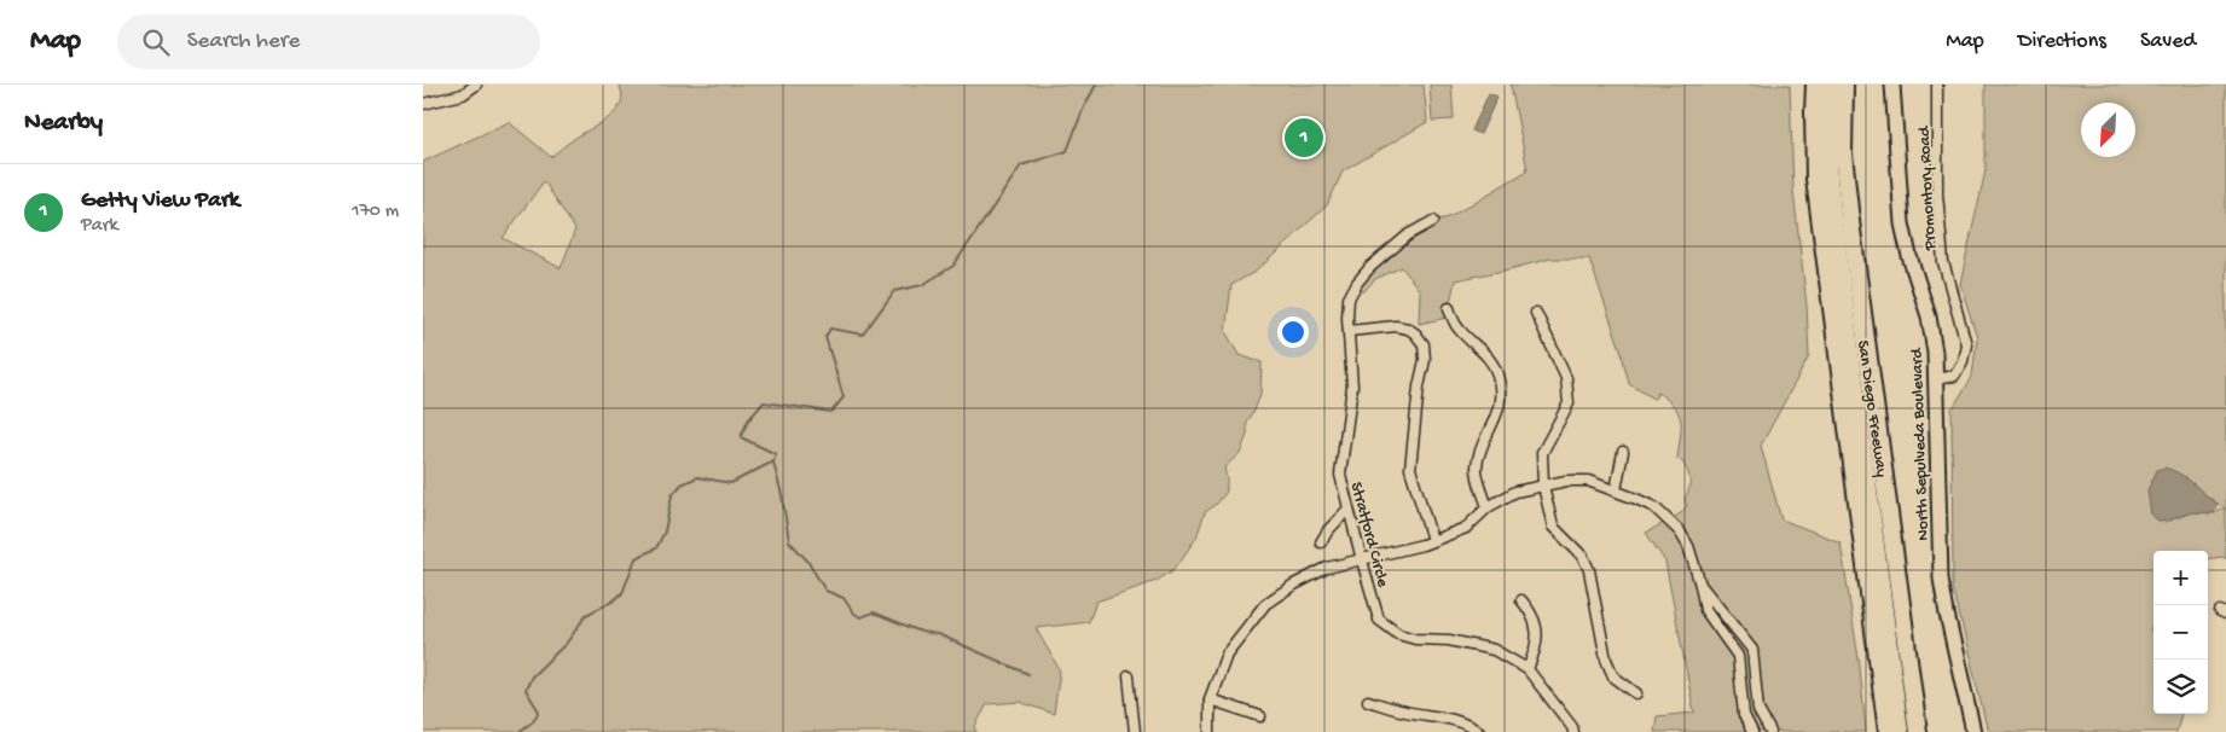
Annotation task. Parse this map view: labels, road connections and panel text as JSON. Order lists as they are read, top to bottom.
{
  "streets": {
    "highway": ["San Diego Freeway"],
    "main road": ["North Sepulveda Boulevard"],
    "street": ["Promontory Road", "Stratford Circle"]
  },
  "crossings": [
    ["Promontory Road", "North Sepulveda Boulevard"]
  ],
  "north": "bottom left",
  "page": {
    "header": "Map",
    "search": "Search here",
    "nav": ["Map", "Directions", "Saved"],
    "heading": "Nearby",
    "pins": "1",
    "list": [
      {
        "mark": "1",
        "name": "Getty View Park",
        "note": "Park",
        "value": "170 m"
      }
    ],
    "map_buttons": ["+", "−"]
  }
}
